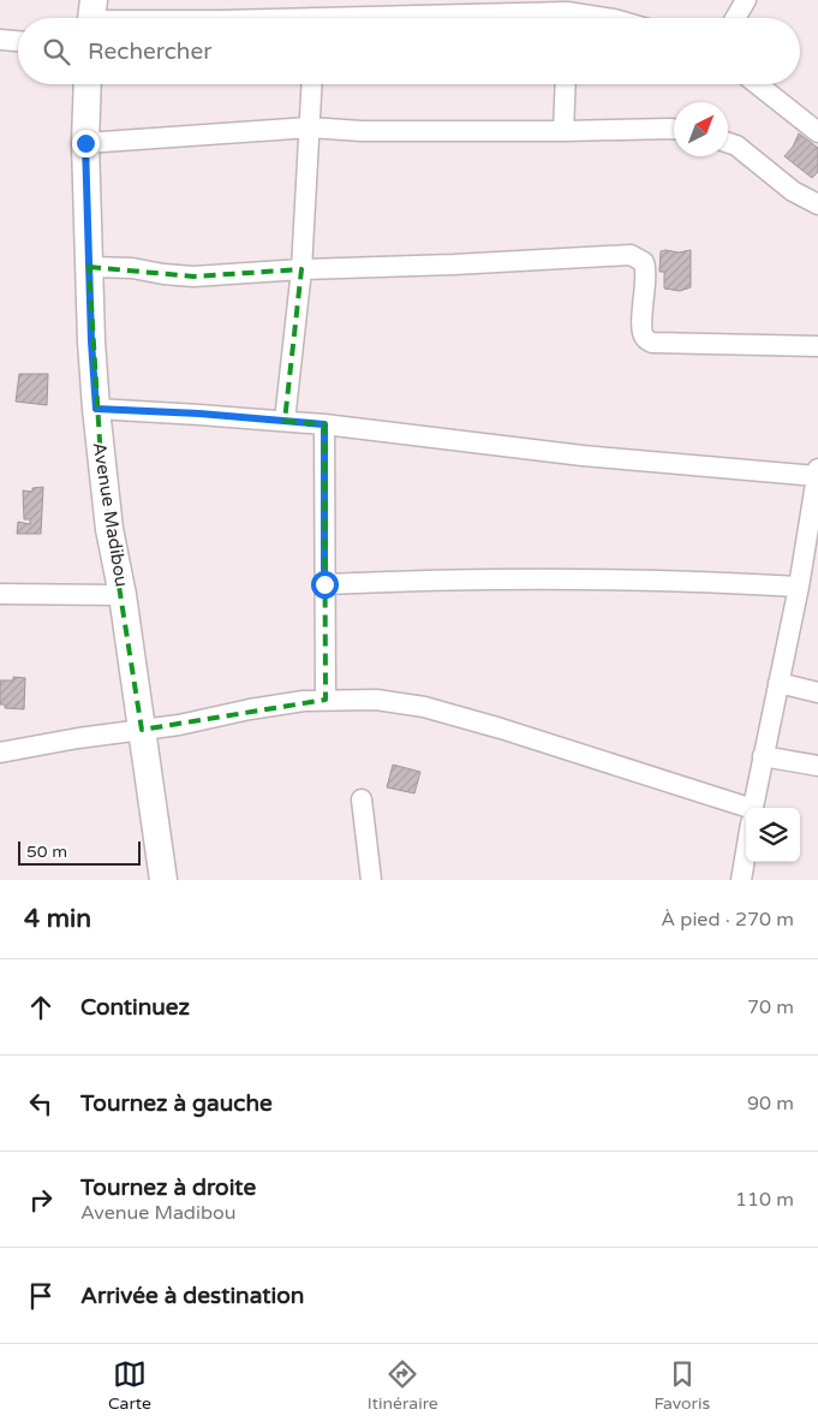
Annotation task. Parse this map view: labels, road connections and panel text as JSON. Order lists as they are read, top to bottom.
{
  "streets": {
    "street": ["Avenue Madibou"]
  },
  "scale_bar": "50 m",
  "north": "top right",
  "page": {
    "search": "Rechercher",
    "scale": "50 m",
    "heading": ["4 min", "À pied · 270 m"],
    "list": [
      ["Continuez", "70 m"],
      ["Tournez à gauche", "90 m"],
      ["Tournez à droite", "Avenue Madibou", "110 m"],
      "Arrivée à destination"
    ],
    "nav": ["Carte", "Itinéraire", "Favoris"]
  }
}
